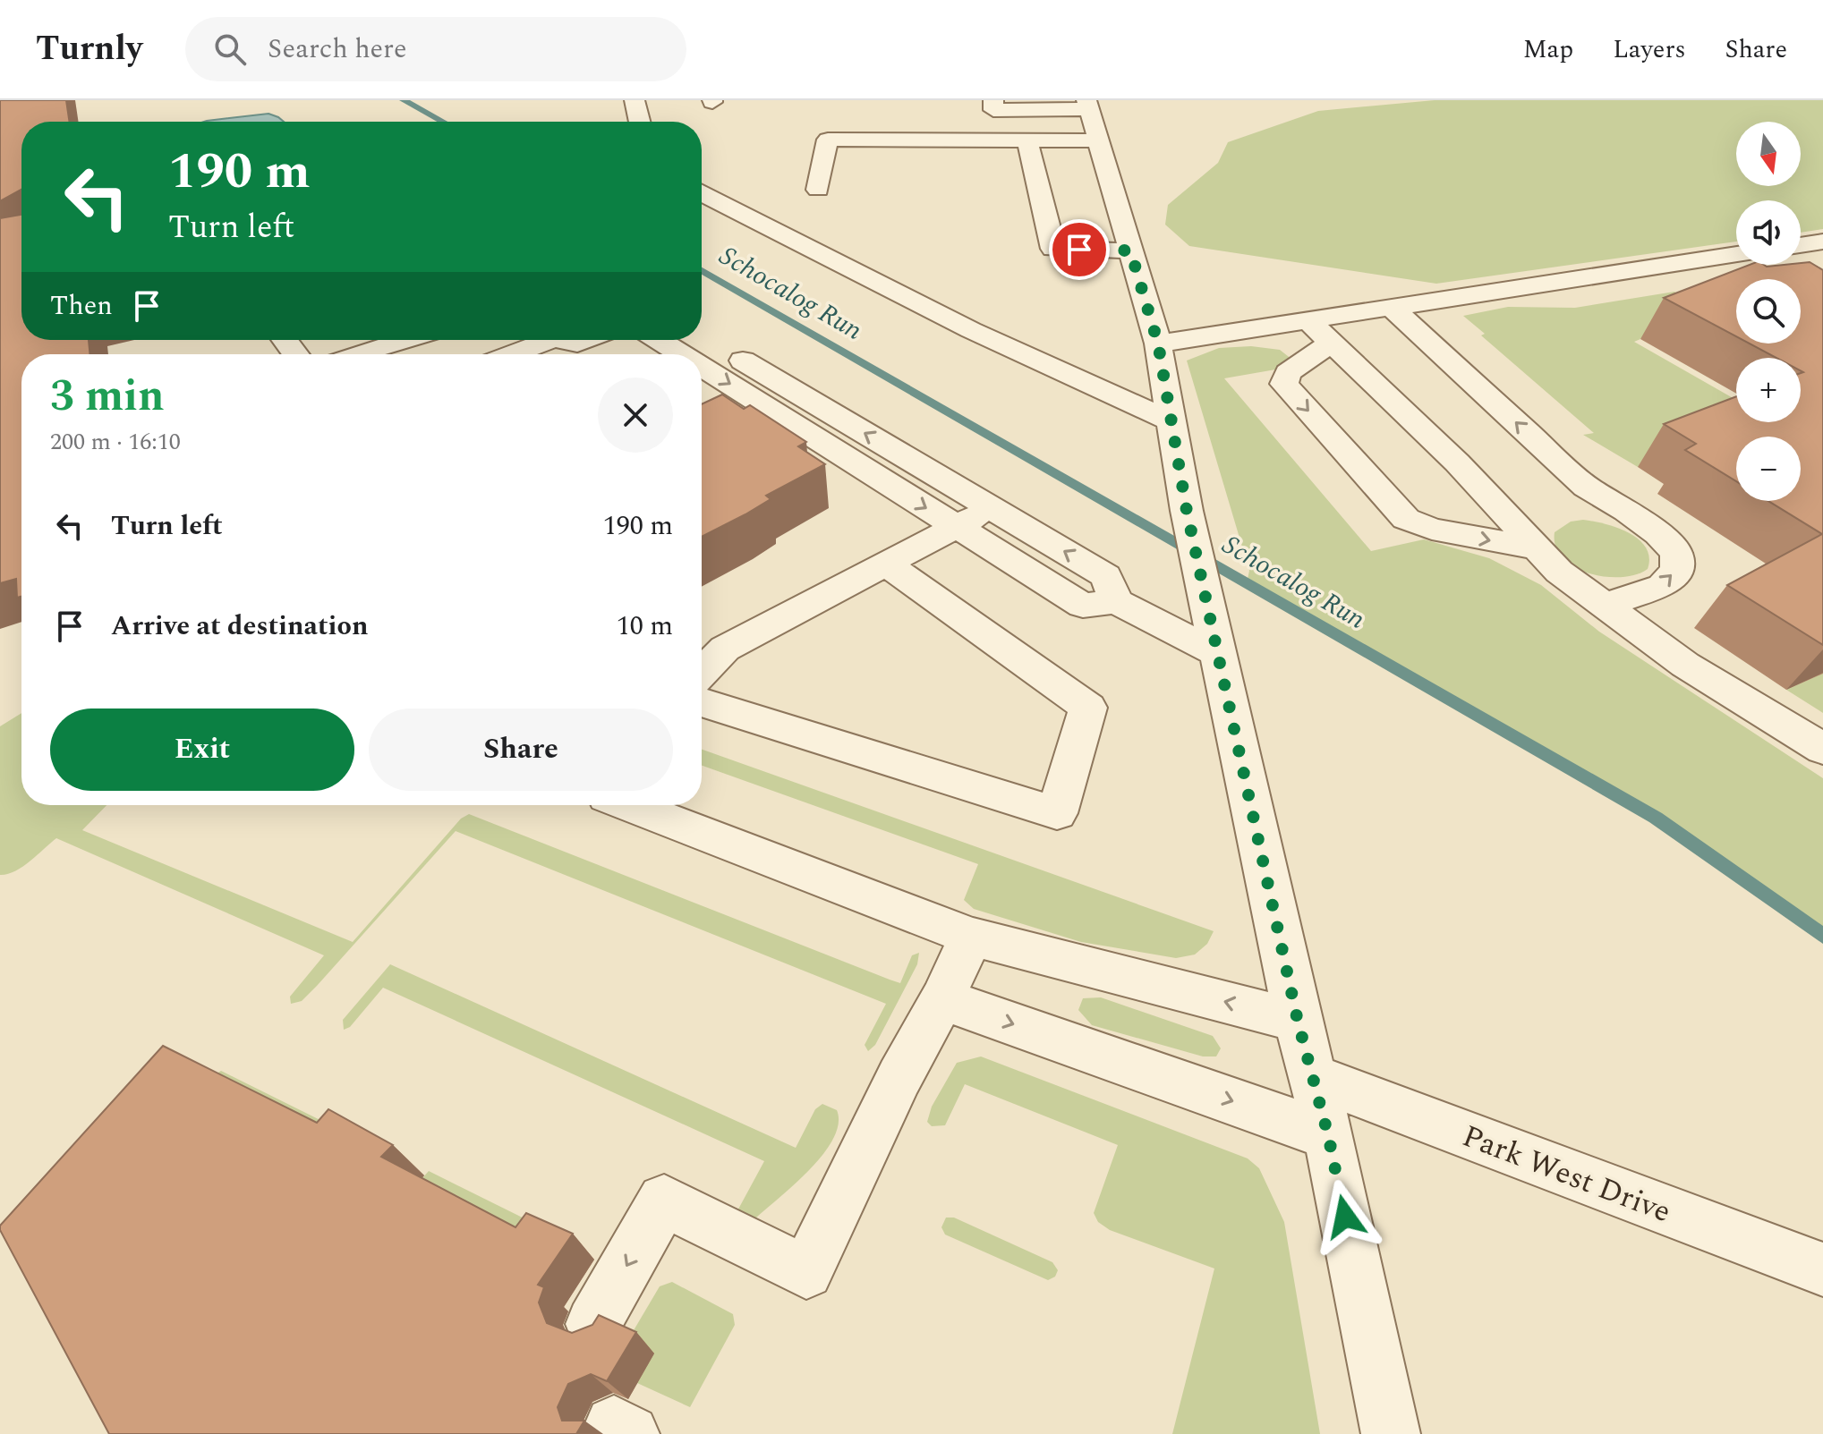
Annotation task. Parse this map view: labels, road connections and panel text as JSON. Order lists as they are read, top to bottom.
{
  "streets": {
    "street": ["Park West Drive"]
  },
  "water": ["Schocalog Run"],
  "north": "bottom",
  "page": {
    "header": "Turnly",
    "search": "Search here",
    "nav": ["Map", "Layers", "Share"],
    "map_buttons": ["+", "−"],
    "turn": ["190 m", "Turn left"],
    "then": "Then",
    "heading": ["3 min", "200 m · 16:10"],
    "list": [
      {
        "name": "Turn left",
        "value": "190 m"
      },
      {
        "name": "Arrive at destination",
        "value": "10 m"
      }
    ],
    "buttons": ["Exit", "Share"]
  }
}
